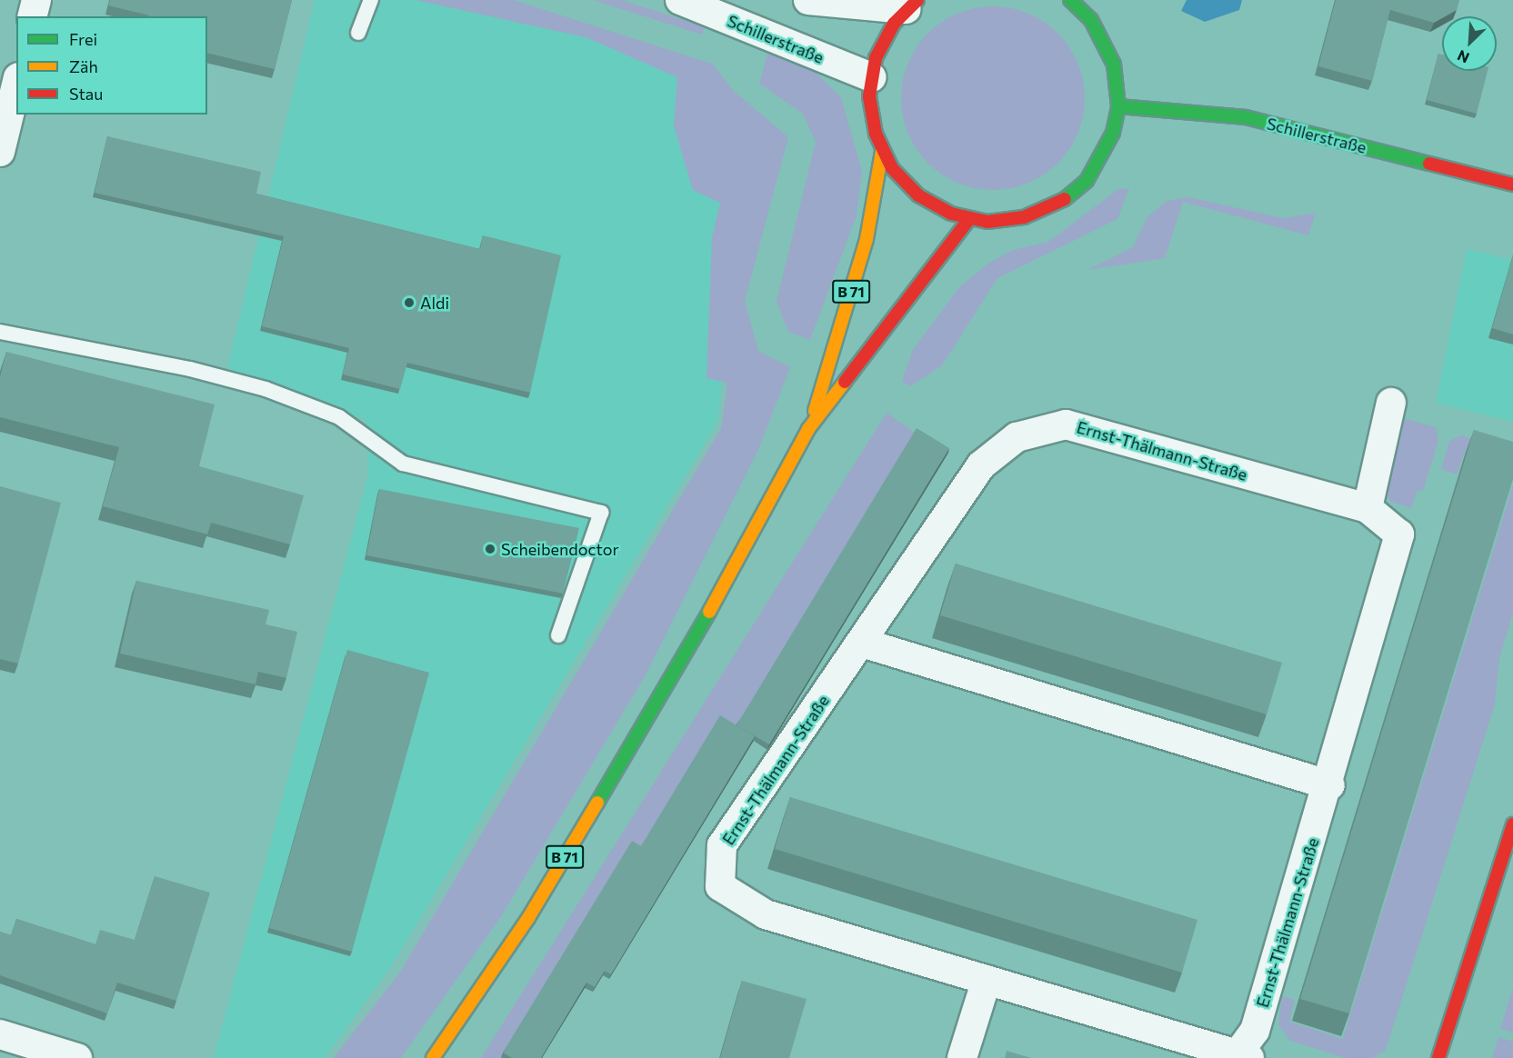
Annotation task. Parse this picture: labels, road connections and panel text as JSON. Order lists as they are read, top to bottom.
{
  "streets": {
    "main road": ["Schillerstraße", "B 71"],
    "street": ["Ernst-Thälmann-Straße"]
  },
  "crossings": [
    ["Schillerstraße", "B 71"]
  ],
  "places": ["Aldi", "Scheibendoctor"],
  "legend": ["Frei", "Zäh", "Stau"],
  "north": "bottom left"
}
